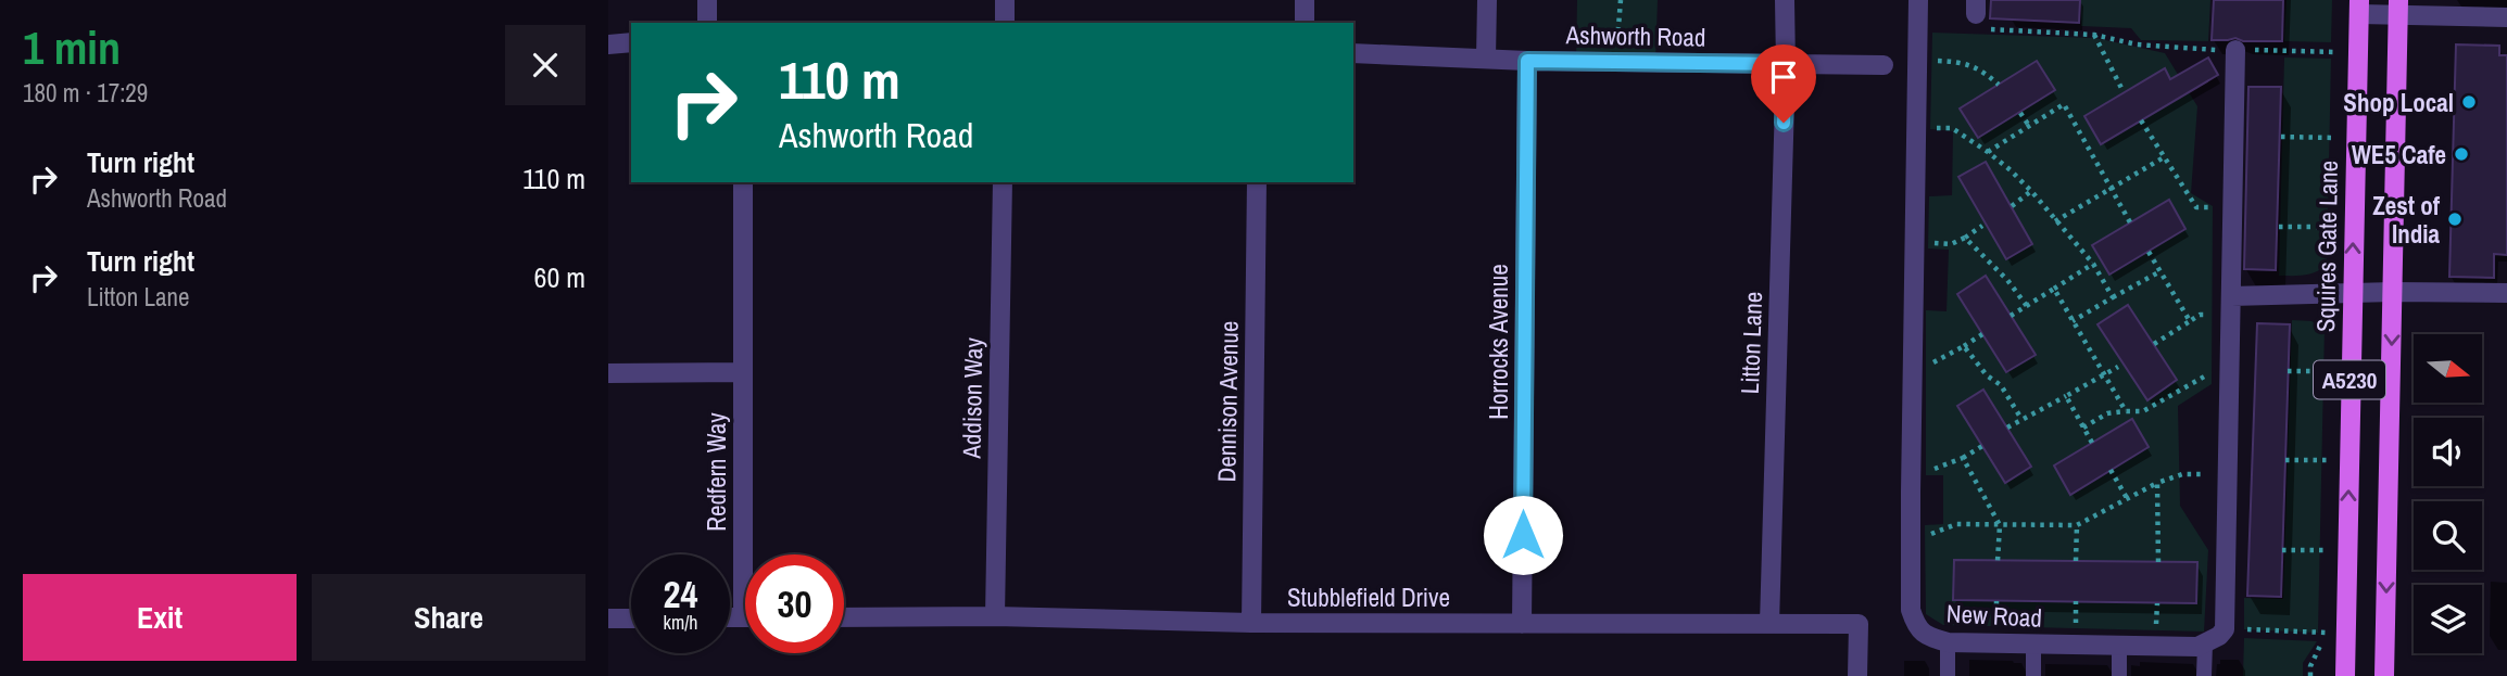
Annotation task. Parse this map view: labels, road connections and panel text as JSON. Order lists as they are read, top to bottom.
{
  "streets": {
    "main road": ["Squires Gate Lane", "A5230"],
    "street": [
      "Ashworth Road",
      "Horrocks Avenue",
      "Litton Lane",
      "Addison Way",
      "Dennison Avenue",
      "Redfern Way",
      "Stubblefield Drive",
      "New Road"
    ]
  },
  "crossings": [
    ["Ashworth Road", "Horrocks Avenue"],
    ["Ashworth Road", "Litton Lane"],
    ["Horrocks Avenue", "Stubblefield Drive"],
    ["Litton Lane", "Stubblefield Drive"],
    ["Addison Way", "Stubblefield Drive"],
    ["Dennison Avenue", "Stubblefield Drive"]
  ],
  "places": ["Shop Local", "WE5 Cafe", "Zest of India"],
  "north": "right",
  "page": {
    "heading": ["1 min", "180 m · 17:29"],
    "turn": ["110 m", "Ashworth Road"],
    "list": [
      {
        "name": "Turn right",
        "note": "Ashworth Road",
        "value": "110 m"
      },
      {
        "name": "Turn right",
        "note": "Litton Lane",
        "value": "60 m"
      }
    ],
    "speed": "24 km/h",
    "limit": "30",
    "buttons": ["Exit", "Share"]
  }
}
